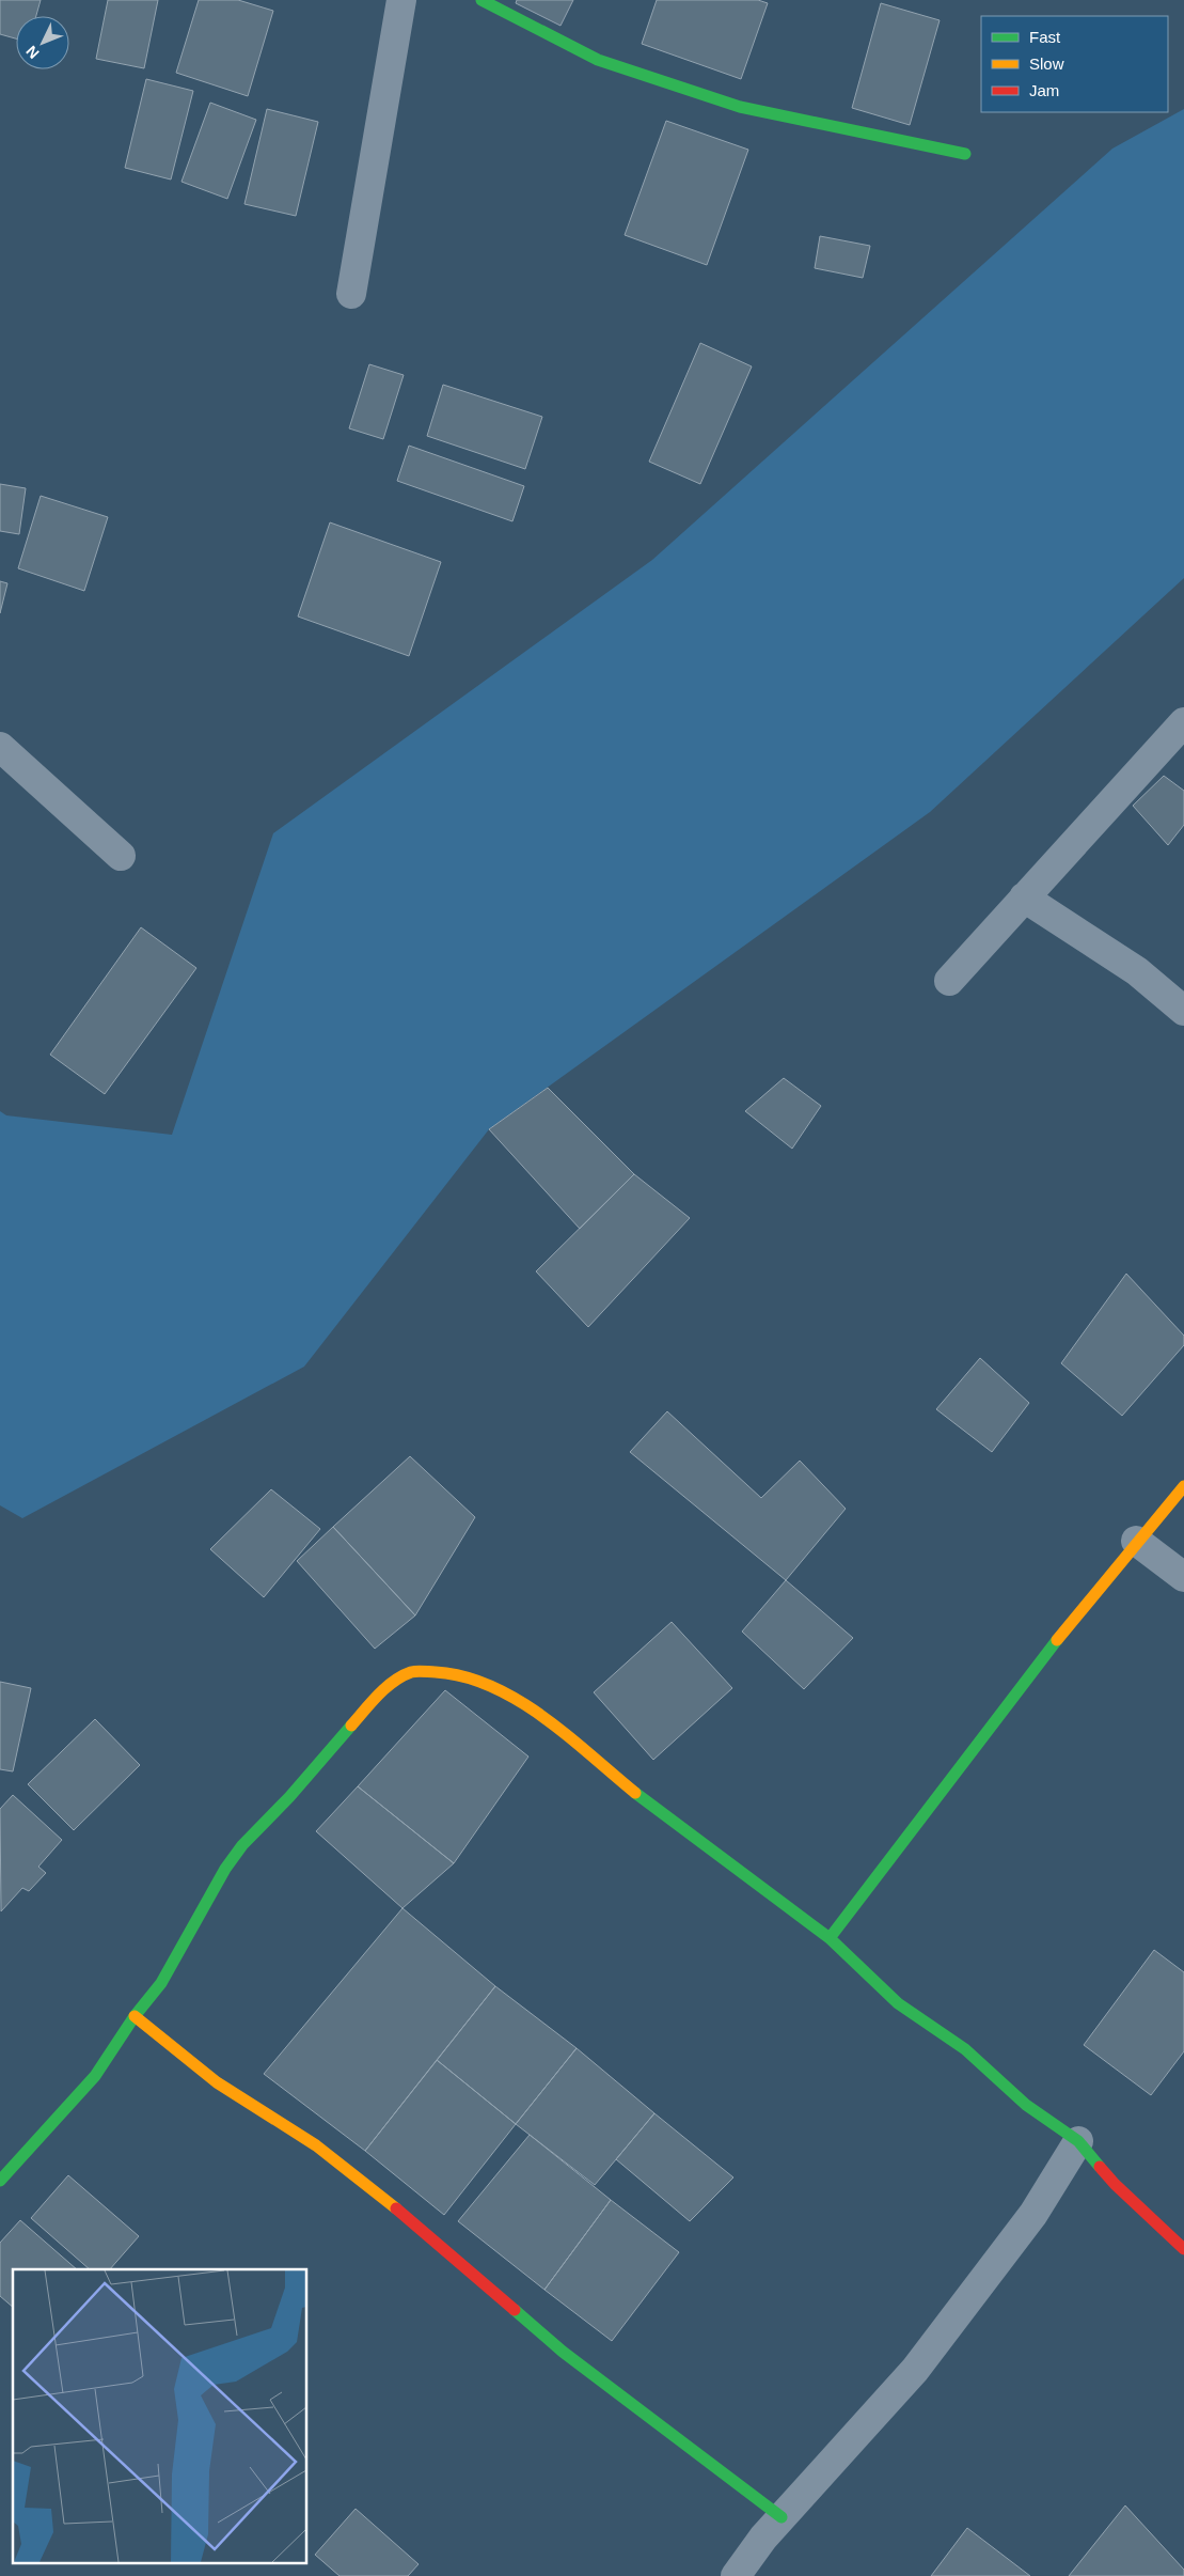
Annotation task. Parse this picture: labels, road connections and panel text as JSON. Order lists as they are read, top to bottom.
{
  "legend": ["Fast", "Slow", "Jam"],
  "north": "bottom left"
}
